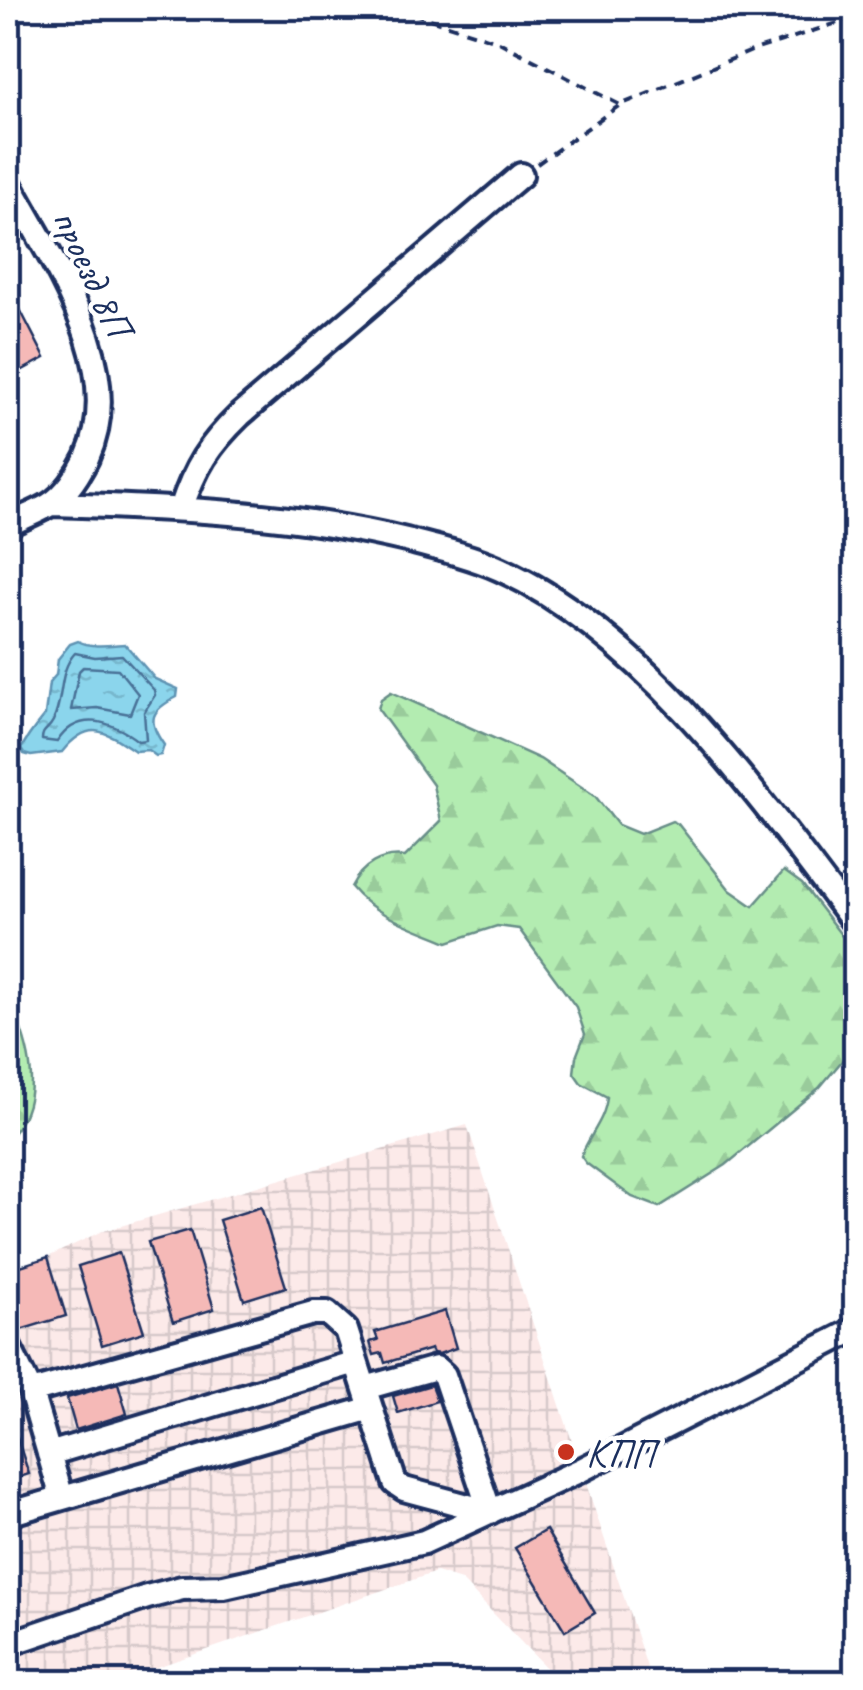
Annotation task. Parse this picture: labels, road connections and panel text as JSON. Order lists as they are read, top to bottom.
{
  "streets": {
    "street": ["проезд 8П"]
  },
  "places": ["КПП"]
}
